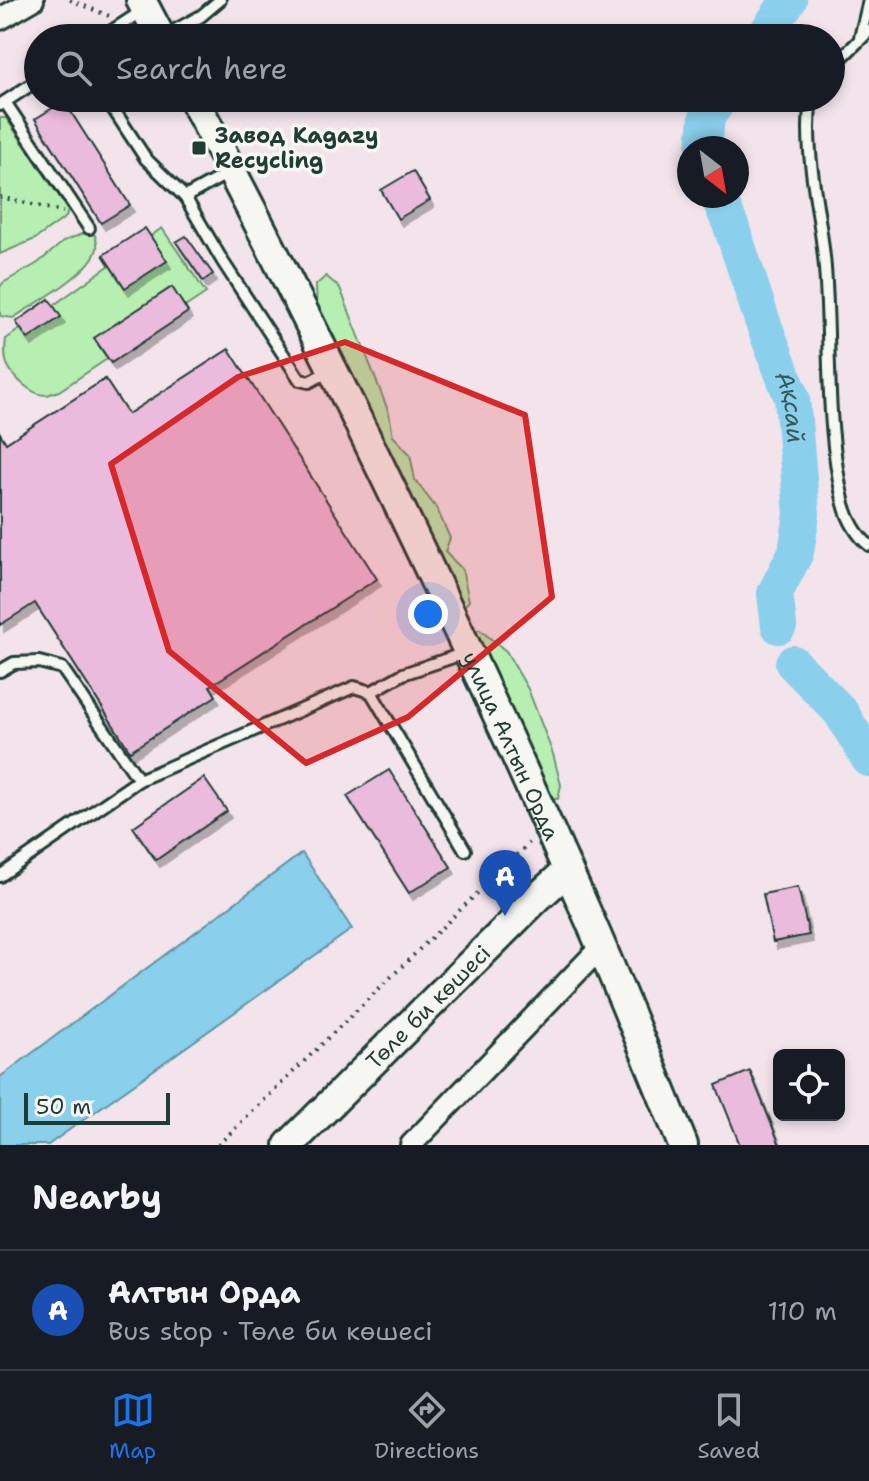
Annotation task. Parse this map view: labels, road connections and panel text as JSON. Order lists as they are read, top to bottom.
{
  "streets": {
    "main road": ["улица Алтын Орда", "Төле би көшесі"]
  },
  "crossings": [
    ["улица Алтын Орда", "Төле би көшесі"]
  ],
  "water": ["Ақсай"],
  "places": {
    "transit": ["Завод Kagazy Recycling"]
  },
  "scale_bar": "50 m",
  "north": "bottom right",
  "page": {
    "search": "Search here",
    "pins": "A",
    "scale": "50 m",
    "heading": "Nearby",
    "list": [
      {
        "mark": "A",
        "name": "Алтын Орда",
        "note": "Bus stop · Төле би көшесі",
        "value": "110 m"
      }
    ],
    "nav": ["Map", "Directions", "Saved"]
  }
}
